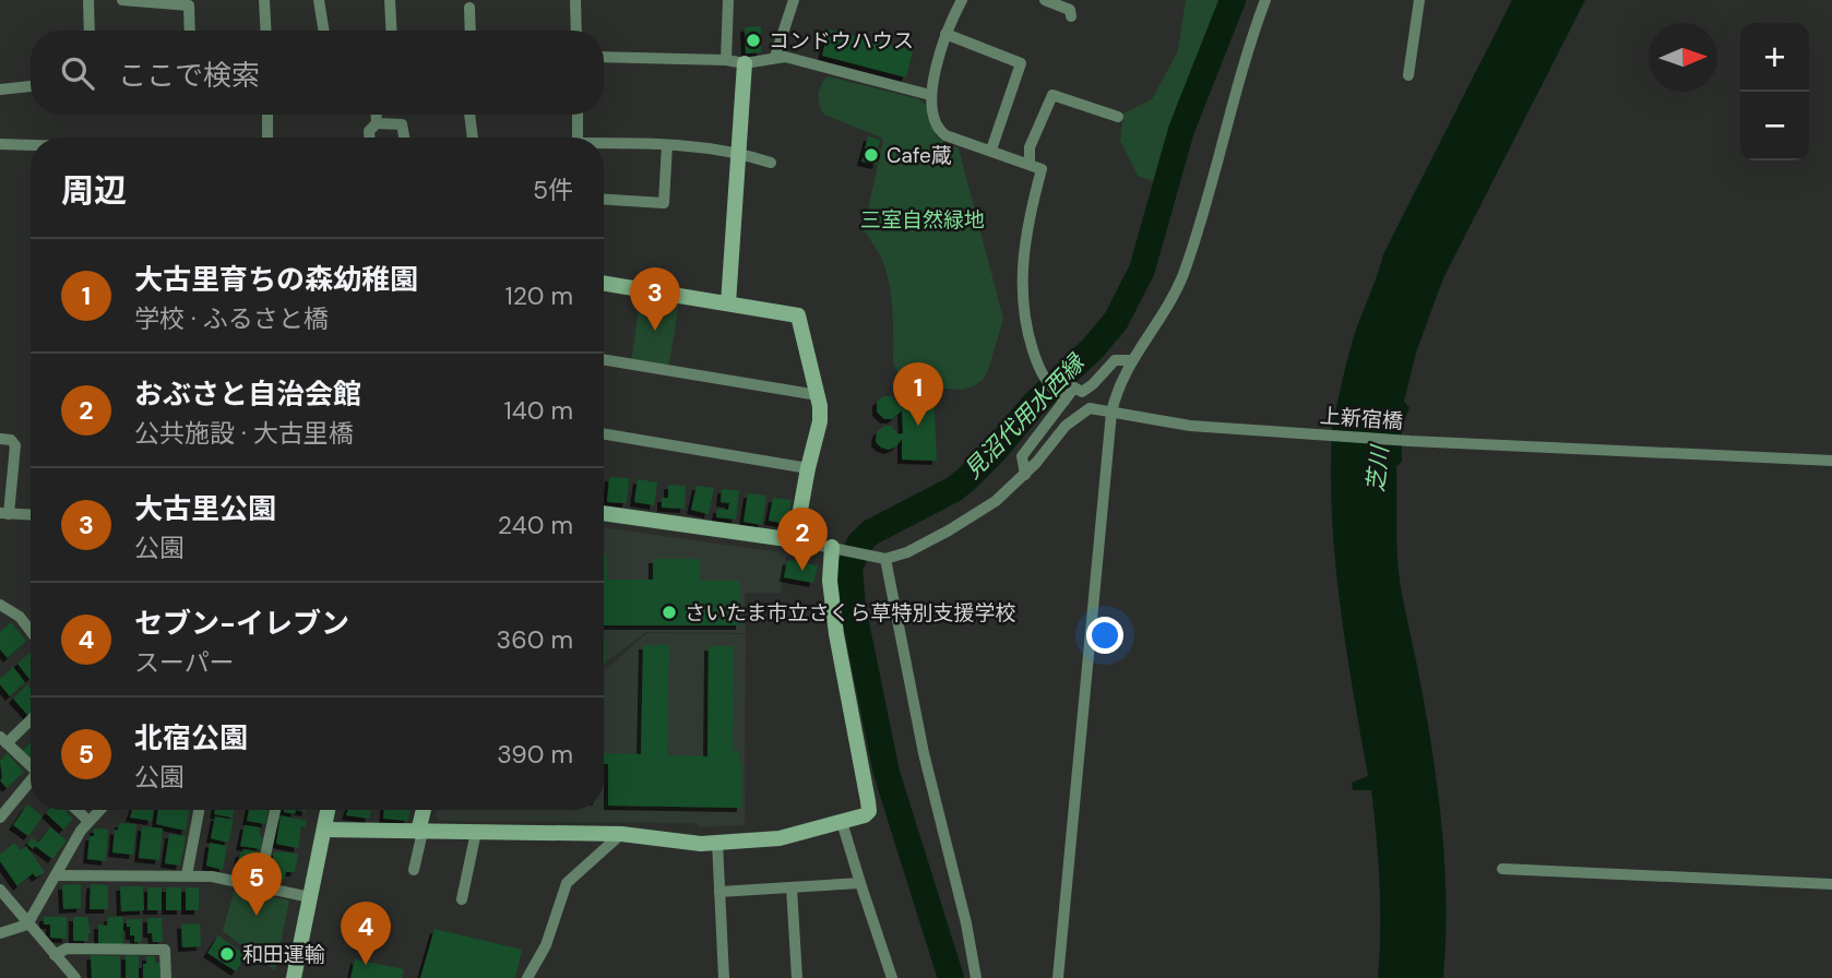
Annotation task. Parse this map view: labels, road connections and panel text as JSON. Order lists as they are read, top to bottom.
{
  "streets": {
    "street": ["上新宿橋"]
  },
  "water": ["見沼代用水西縁", "芝川"],
  "parks": ["三室自然緑地"],
  "places": [
    "コンドウハウス",
    "Cafe蔵",
    "さいたま市立さくら草特別支援学校",
    "和田運輸"
  ],
  "north": "right",
  "page": {
    "map_buttons": ["+", "−"],
    "search": "ここで検索",
    "heading": ["周辺", "5件"],
    "list": [
      {
        "mark": "1",
        "name": "大古里育ちの森幼稚園",
        "note": "学校 · ふるさと橋",
        "value": "120 m"
      },
      {
        "mark": "2",
        "name": "おぶさと自治会館",
        "note": "公共施設 · 大古里橋",
        "value": "140 m"
      },
      {
        "mark": "3",
        "name": "大古里公園",
        "note": "公園",
        "value": "240 m"
      },
      {
        "mark": "4",
        "name": "セブン-イレブン",
        "note": "スーパー",
        "value": "360 m"
      },
      {
        "mark": "5",
        "name": "北宿公園",
        "note": "公園",
        "value": "390 m"
      }
    ],
    "pins": [
      "3",
      "1",
      "2",
      "5",
      "4"
    ]
  }
}
